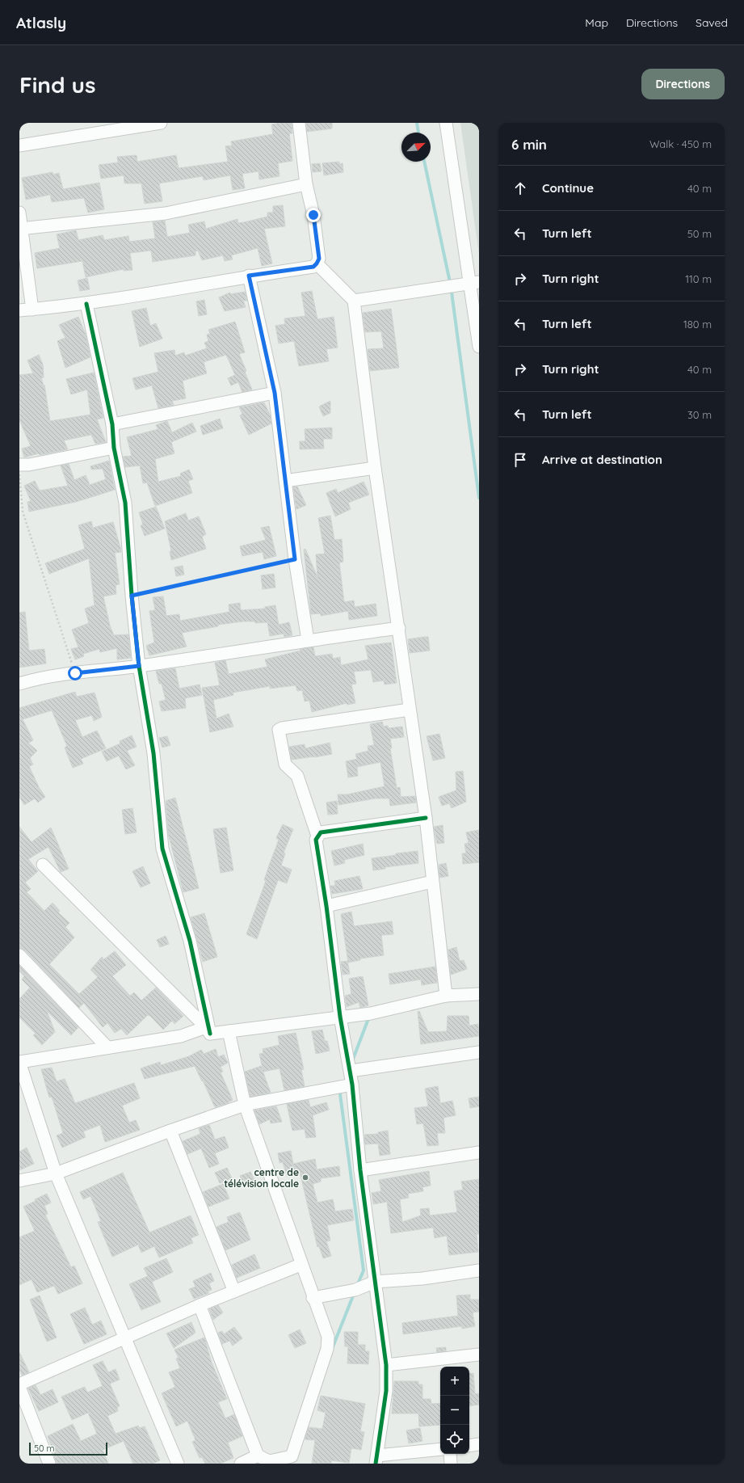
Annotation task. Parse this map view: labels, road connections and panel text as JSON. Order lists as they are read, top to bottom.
{
  "places": ["centre de télévision locale"],
  "scale_bar": "50 m",
  "north": "top right",
  "page": {
    "header": "Atlasly",
    "nav": ["Map", "Directions", "Saved"],
    "buttons": "Directions",
    "title": "Find us",
    "heading": ["6 min", "Walk · 450 m"],
    "list": [
      ["Continue", "40 m"],
      ["Turn left", "50 m"],
      ["Turn right", "110 m"],
      ["Turn left", "180 m"],
      ["Turn right", "40 m"],
      ["Turn left", "30 m"],
      "Arrive at destination"
    ],
    "map_buttons": ["+", "−"],
    "scale": "50 m"
  }
}
